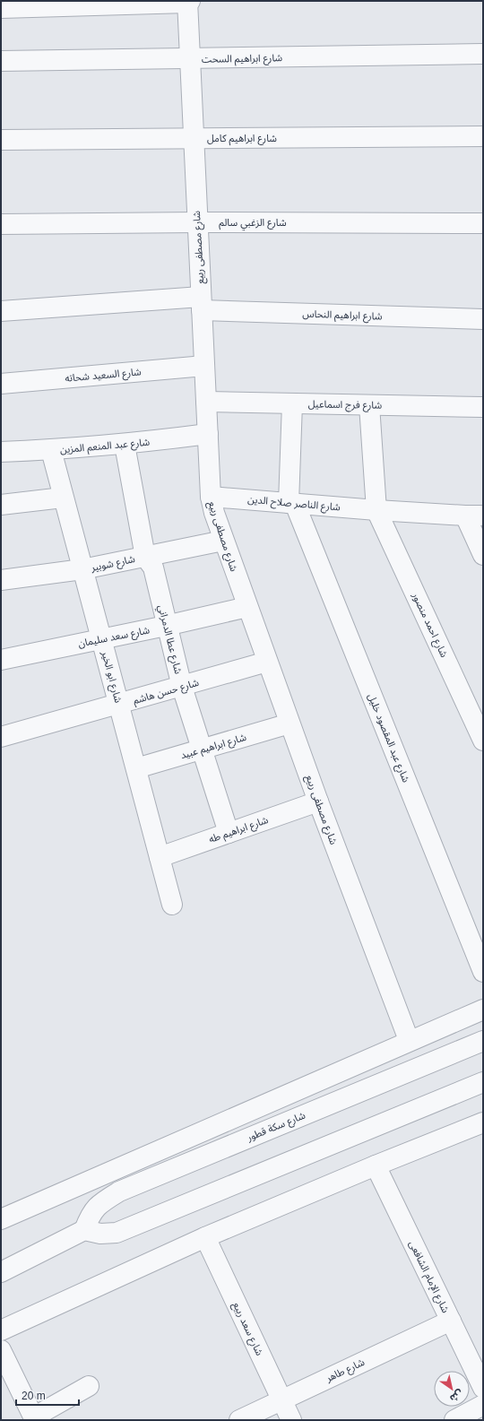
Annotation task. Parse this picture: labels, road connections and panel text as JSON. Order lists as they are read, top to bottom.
{
  "streets": {
    "street": [
      "شارع ابراهيم السحت",
      "شارع ابراهيم كامل",
      "شارع الزغبي سالم",
      "شارع مصطفى ربيع",
      "شارع ابراهيم النحاس",
      "شارع السعيد شحاته",
      "شارع فرج اسماعيل",
      "شارع عبد المنعم المزين",
      "شارع الناصر صلاح الدين",
      "شارع شوبير",
      "شارع احمد منصور",
      "شارع سعد سليمان",
      "شارع عطا الدمراني",
      "شارع ابو الخير",
      "شارع حسن هاشم",
      "شارع عبد المقصود خليل",
      "شارع ابراهيم عبيد",
      "شارع ابراهيم طه",
      "شارع سكة قطور",
      "شارع الإمام الشافعى",
      "شارع سعد ربيع",
      "شارع طاهر"
    ]
  },
  "crossings": [
    ["شارع ابراهيم السحت", "شارع مصطفى ربيع"],
    ["شارع ابراهيم كامل", "شارع مصطفى ربيع"],
    ["شارع الزغبي سالم", "شارع مصطفى ربيع"],
    ["شارع مصطفى ربيع", "شارع ابراهيم النحاس"],
    ["شارع مصطفى ربيع", "شارع السعيد شحاته"],
    ["شارع مصطفى ربيع", "شارع فرج اسماعيل"],
    ["شارع مصطفى ربيع", "شارع عبد المنعم المزين"],
    ["شارع مصطفى ربيع", "شارع الناصر صلاح الدين"],
    ["شارع مصطفى ربيع", "شارع شوبير"],
    ["شارع مصطفى ربيع", "شارع سعد سليمان"],
    ["شارع مصطفى ربيع", "شارع حسن هاشم"],
    ["شارع مصطفى ربيع", "شارع ابراهيم عبيد"],
    ["شارع مصطفى ربيع", "شارع ابراهيم طه"],
    ["شارع عبد المنعم المزين", "شارع عطا الدمراني"],
    ["شارع عبد المنعم المزين", "شارع ابو الخير"],
    ["شارع الناصر صلاح الدين", "شارع احمد منصور"],
    ["شارع الناصر صلاح الدين", "شارع عبد المقصود خليل"],
    ["شارع شوبير", "شارع عطا الدمراني"],
    ["شارع شوبير", "شارع ابو الخير"],
    ["شارع سعد سليمان", "شارع عطا الدمراني"],
    ["شارع سعد سليمان", "شارع ابو الخير"],
    ["شارع عطا الدمراني", "شارع حسن هاشم"],
    ["شارع عطا الدمراني", "شارع ابراهيم عبيد"],
    ["شارع عطا الدمراني", "شارع ابراهيم طه"],
    ["شارع ابو الخير", "شارع حسن هاشم"],
    ["شارع ابو الخير", "شارع ابراهيم عبيد"],
    ["شارع ابو الخير", "شارع ابراهيم طه"],
    ["شارع الإمام الشافعى", "شارع طاهر"],
    ["شارع سعد ربيع", "شارع طاهر"]
  ],
  "scale_bar": "20 m",
  "north": "bottom right"
}
